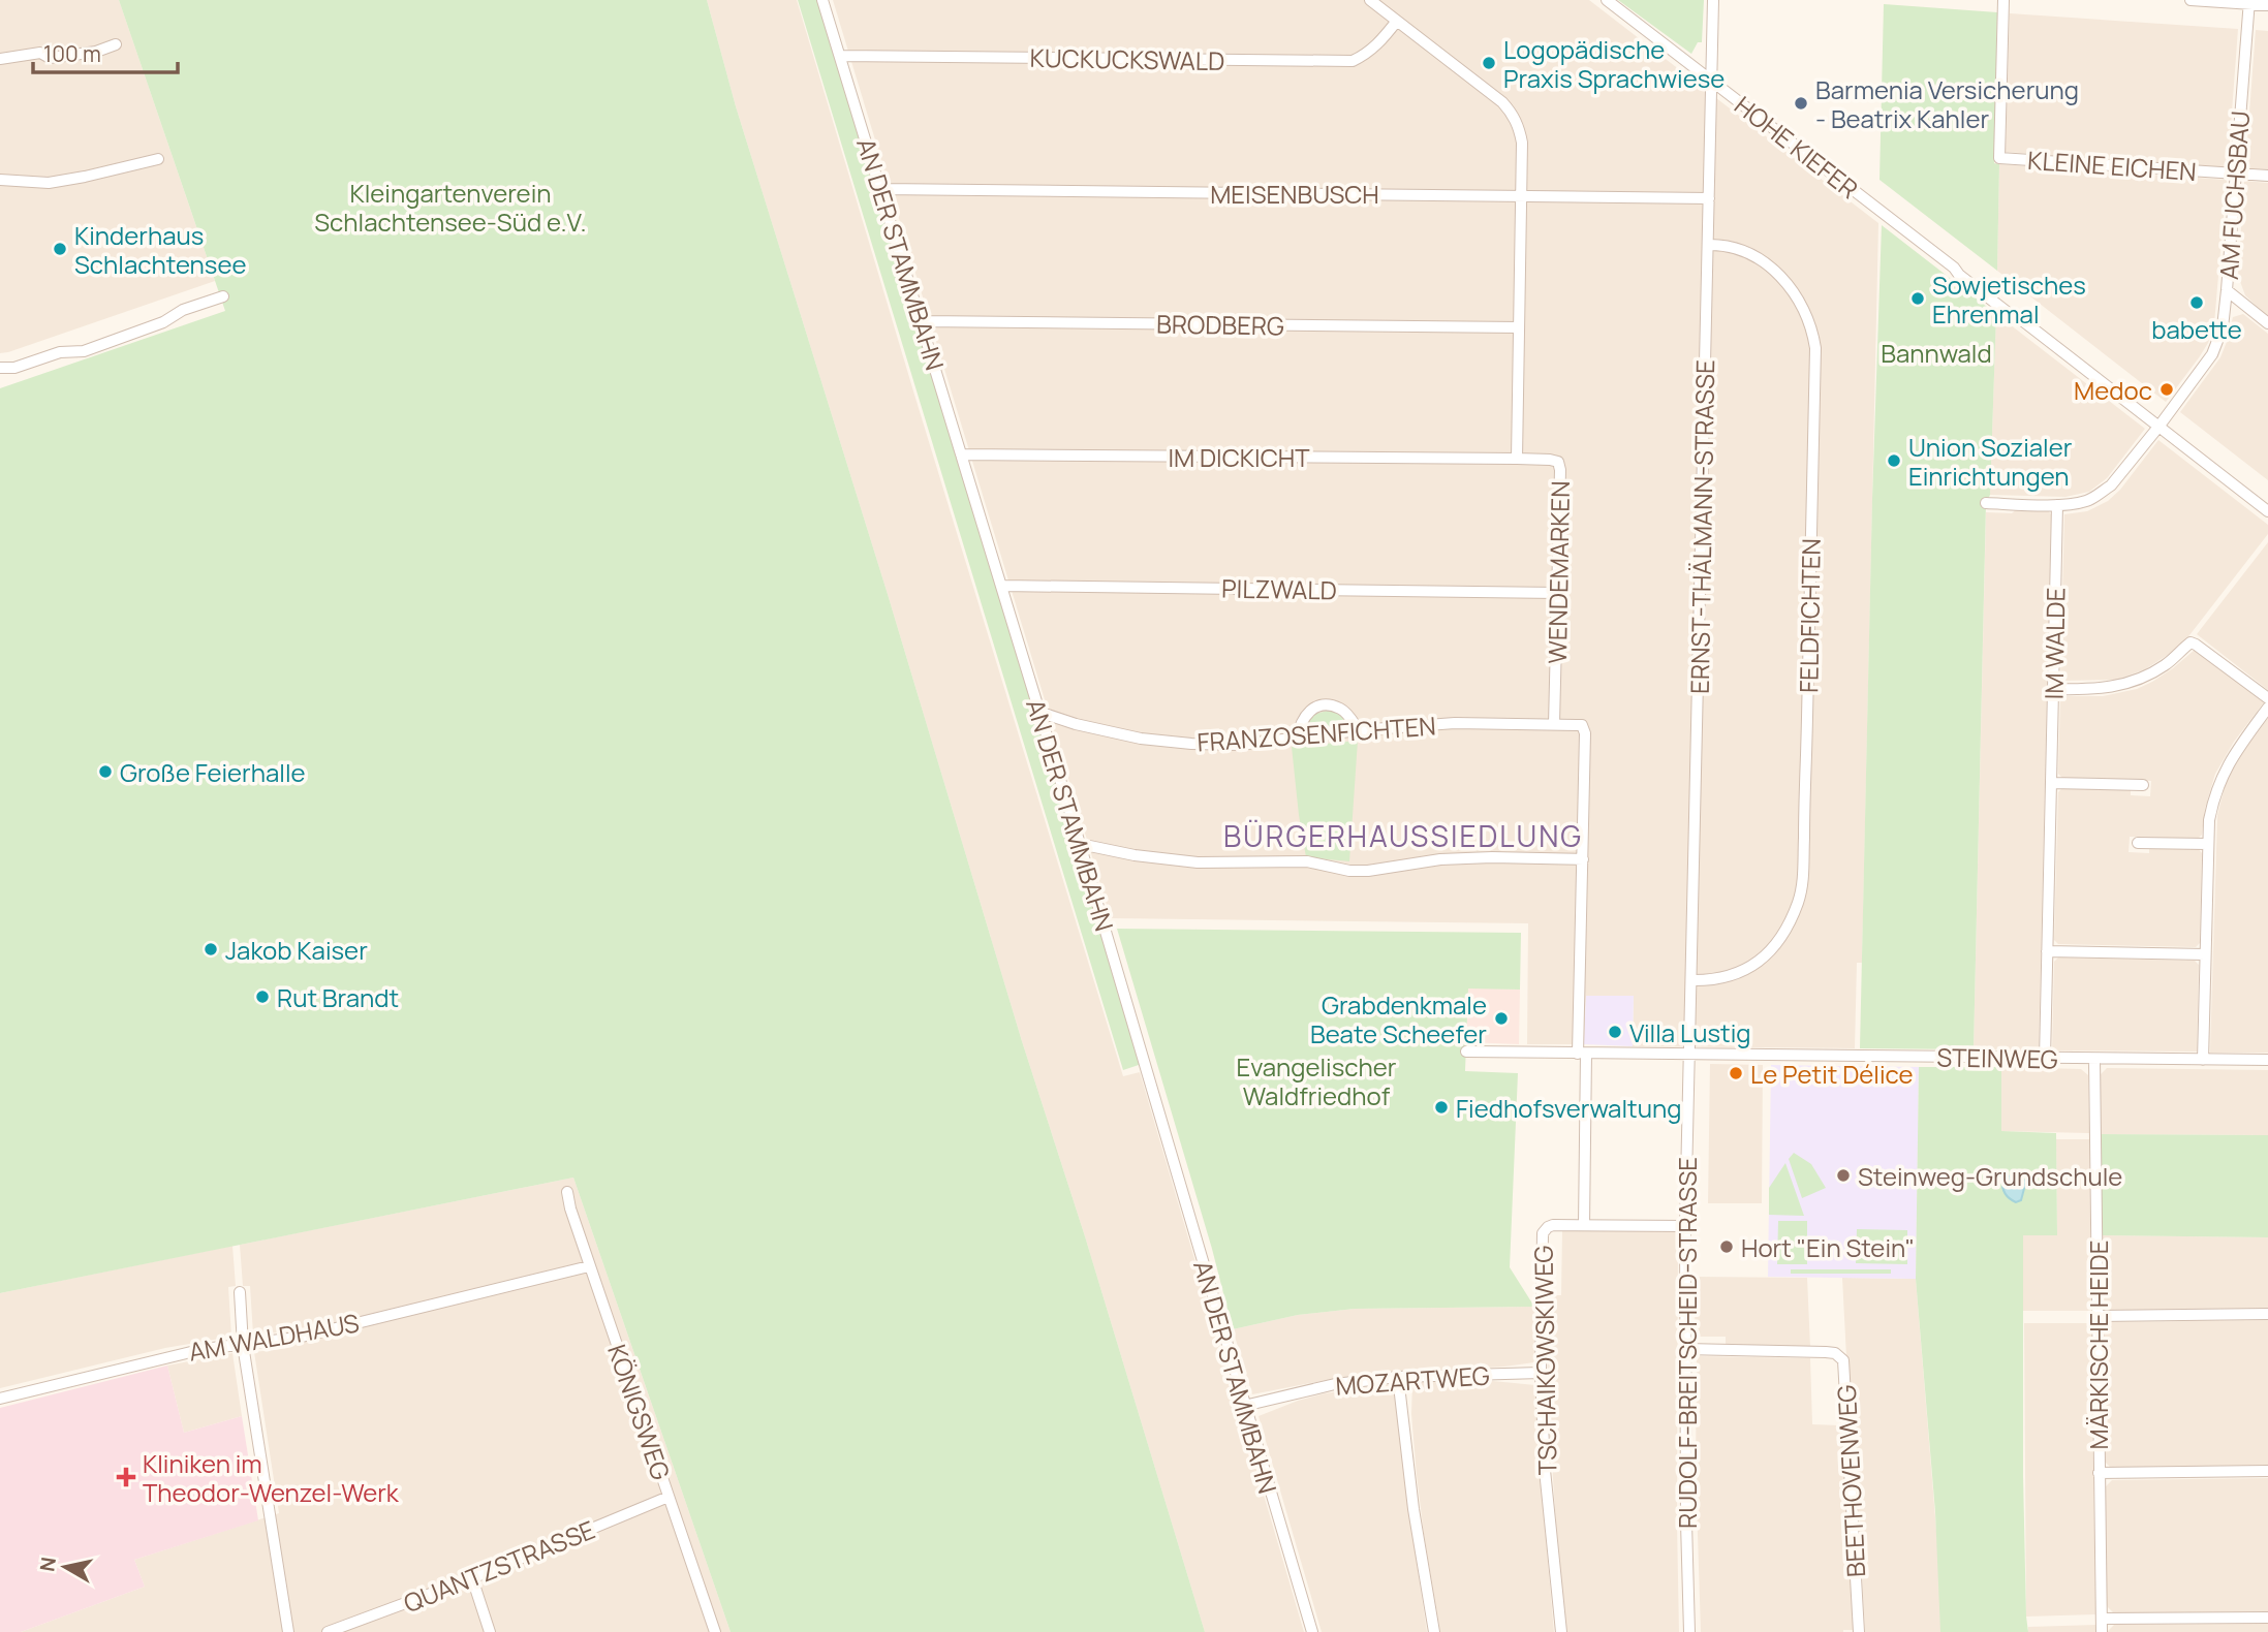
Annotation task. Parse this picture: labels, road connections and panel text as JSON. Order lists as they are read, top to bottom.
{
  "streets": {
    "street": [
      "KUCKUCKSWALD",
      "HOHE KIEFER",
      "KLEINE EICHEN",
      "MEISENBUSCH",
      "AM FUCHSBAU",
      "AN DER STAMMBAHN",
      "BRODBERG",
      "IM DICKICHT",
      "ERNST-THÄLMANN-STRASSE",
      "WENDEMARKEN",
      "PILZWALD",
      "FELDFICHTEN",
      "IM WALDE",
      "FRANZOSENFICHTEN",
      "STEINWEG",
      "AM WALDHAUS",
      "RUDOLF-BREITSCHEID-STRASSE",
      "MÄRKISCHE HEIDE",
      "TSCHAIKOWSKIWEG",
      "MOZARTWEG",
      "KÖNIGSWEG",
      "BEETHOVENWEG",
      "QUANTZSTRASSE"
    ]
  },
  "crossings": [
    ["KUCKUCKSWALD", "AN DER STAMMBAHN"],
    ["KUCKUCKSWALD", "WENDEMARKEN"],
    ["HOHE KIEFER", "AM FUCHSBAU"],
    ["HOHE KIEFER", "ERNST-THÄLMANN-STRASSE"],
    ["KLEINE EICHEN", "AM FUCHSBAU"],
    ["MEISENBUSCH", "AN DER STAMMBAHN"],
    ["MEISENBUSCH", "ERNST-THÄLMANN-STRASSE"],
    ["MEISENBUSCH", "WENDEMARKEN"],
    ["AM FUCHSBAU", "IM WALDE"],
    ["AN DER STAMMBAHN", "BRODBERG"],
    ["AN DER STAMMBAHN", "IM DICKICHT"],
    ["AN DER STAMMBAHN", "PILZWALD"],
    ["AN DER STAMMBAHN", "FRANZOSENFICHTEN"],
    ["AN DER STAMMBAHN", "MOZARTWEG"],
    ["BRODBERG", "WENDEMARKEN"],
    ["IM DICKICHT", "WENDEMARKEN"],
    ["ERNST-THÄLMANN-STRASSE", "FELDFICHTEN"],
    ["ERNST-THÄLMANN-STRASSE", "STEINWEG"],
    ["ERNST-THÄLMANN-STRASSE", "RUDOLF-BREITSCHEID-STRASSE"],
    ["WENDEMARKEN", "PILZWALD"],
    ["WENDEMARKEN", "FRANZOSENFICHTEN"],
    ["IM WALDE", "STEINWEG"],
    ["STEINWEG", "RUDOLF-BREITSCHEID-STRASSE"],
    ["STEINWEG", "MÄRKISCHE HEIDE"],
    ["AM WALDHAUS", "KÖNIGSWEG"],
    ["RUDOLF-BREITSCHEID-STRASSE", "TSCHAIKOWSKIWEG"],
    ["RUDOLF-BREITSCHEID-STRASSE", "BEETHOVENWEG"],
    ["TSCHAIKOWSKIWEG", "MOZARTWEG"],
    ["KÖNIGSWEG", "QUANTZSTRASSE"]
  ],
  "districts": ["BÜRGERHAUSSIEDLUNG"],
  "parks": ["Kleingartenverein Schlachtensee-Süd e.V.", "Bannwald", "Evangelischer Waldfriedhof"],
  "places": {
    "other": [
      "Logopädische Praxis Sprachwiese",
      "Barmenia Versicherung - Beatrix Kahler",
      "Kinderhaus Schlachtensee",
      "Sowjetisches Ehrenmal",
      "babette",
      "Medoc",
      "Union Sozialer Einrichtungen",
      "Große Feierhalle",
      "Jakob Kaiser",
      "Rut Brandt",
      "Grabdenkmale Beate Scheefer",
      "Villa Lustig",
      "Le Petit Délice",
      "Fiedhofsverwaltung",
      "Steinweg-Grundschule",
      "Hort \"Ein Stein\""
    ],
    "health": ["Kliniken im Theodor-Wenzel-Werk"]
  },
  "scale_bar": "100 m",
  "north": "left"
}
